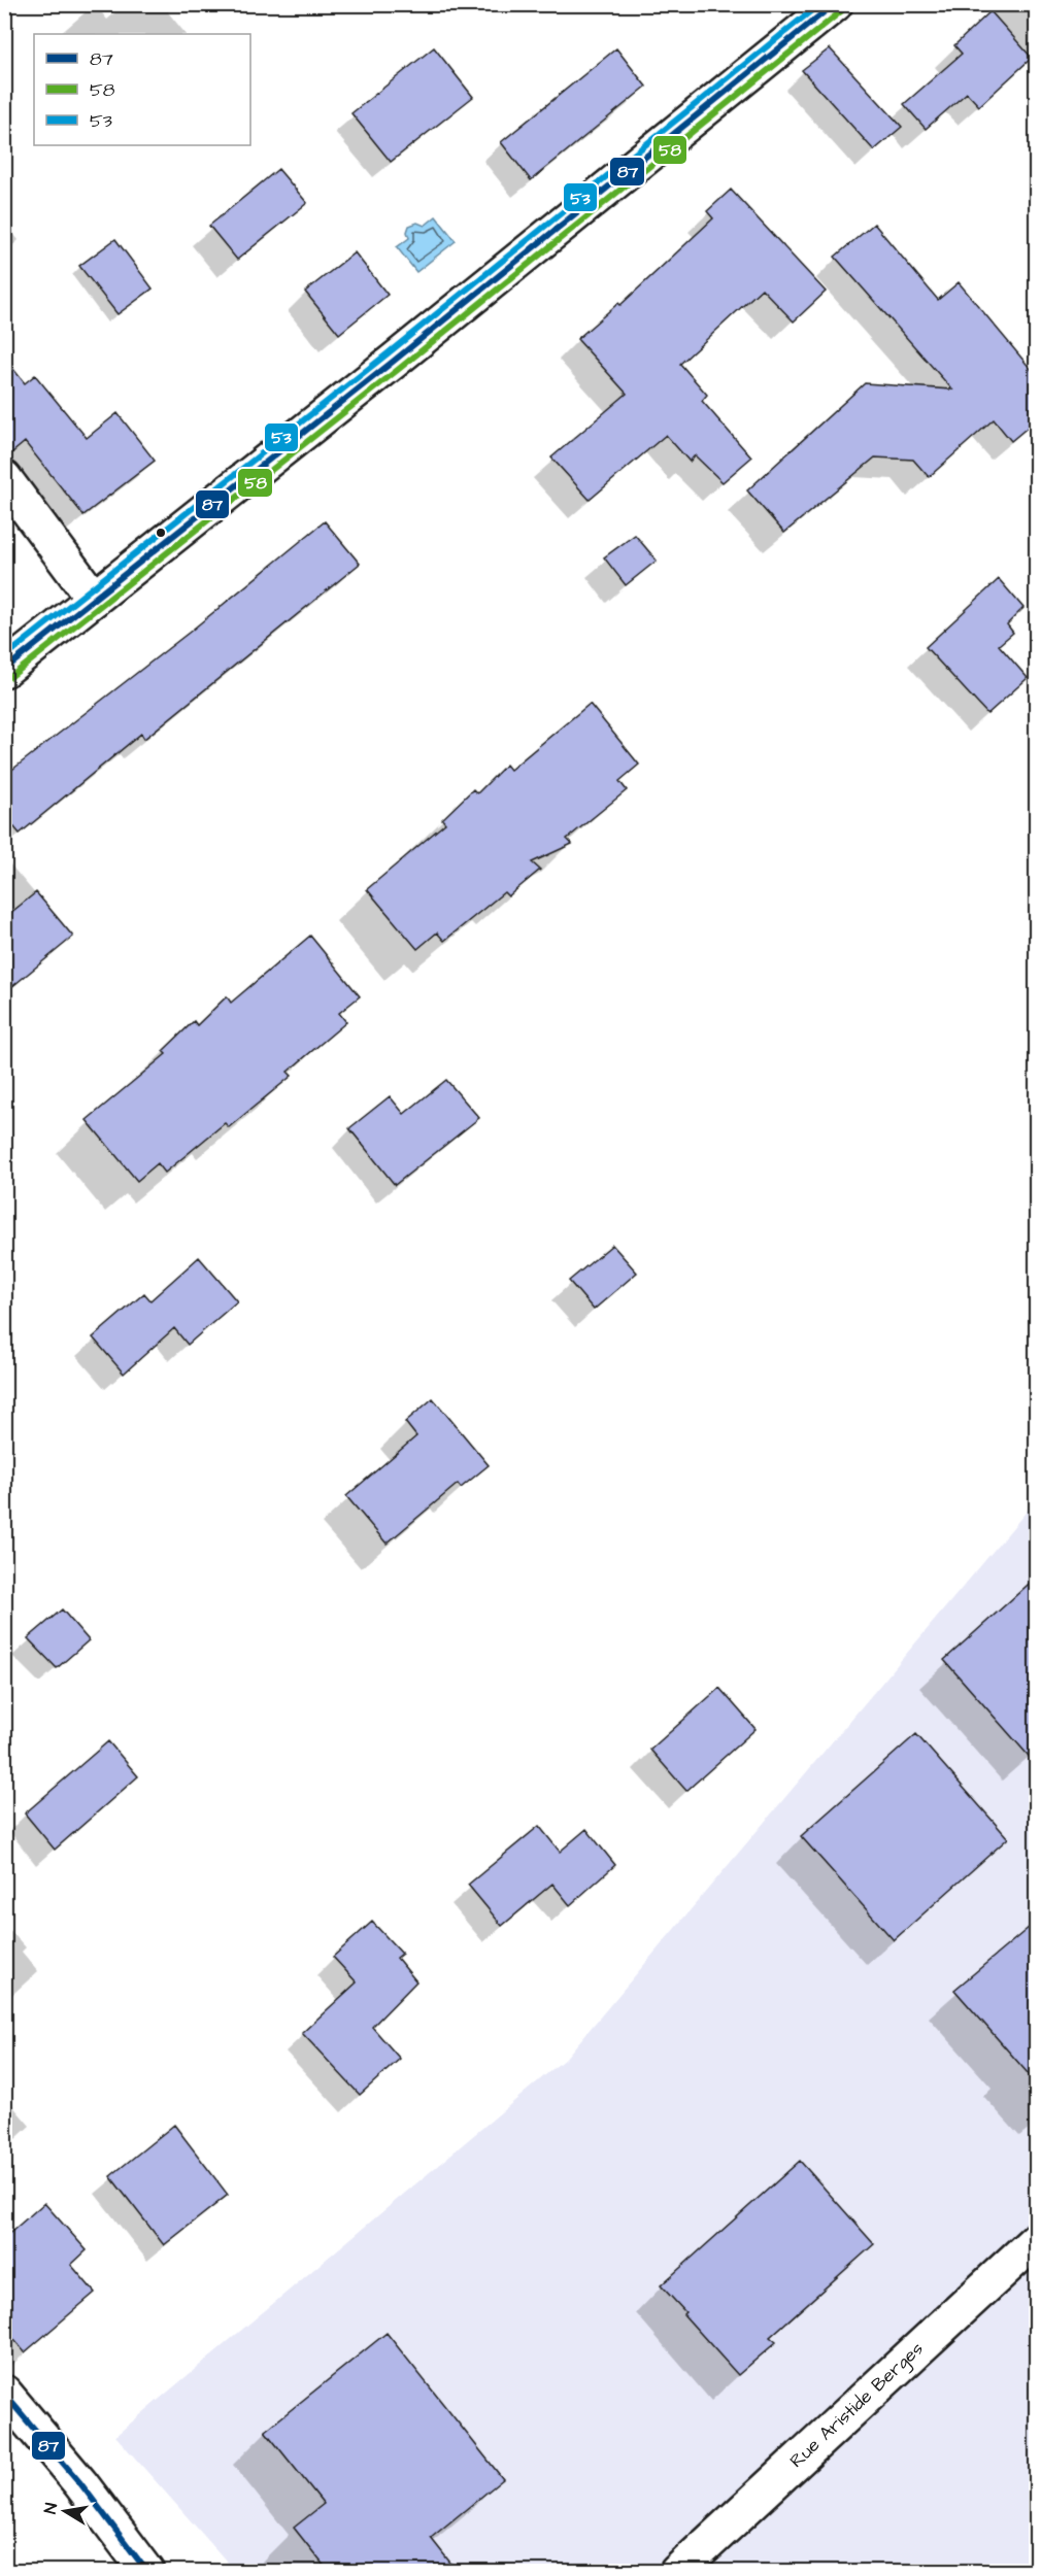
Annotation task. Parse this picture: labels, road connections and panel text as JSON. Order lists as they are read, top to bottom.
{
  "streets": {
    "main road": ["Rue Aristide Berges"]
  },
  "lines": ["transit line 87", "transit line 53", "transit line 58"],
  "legend": ["87", "58", "53"],
  "north": "left"
}
